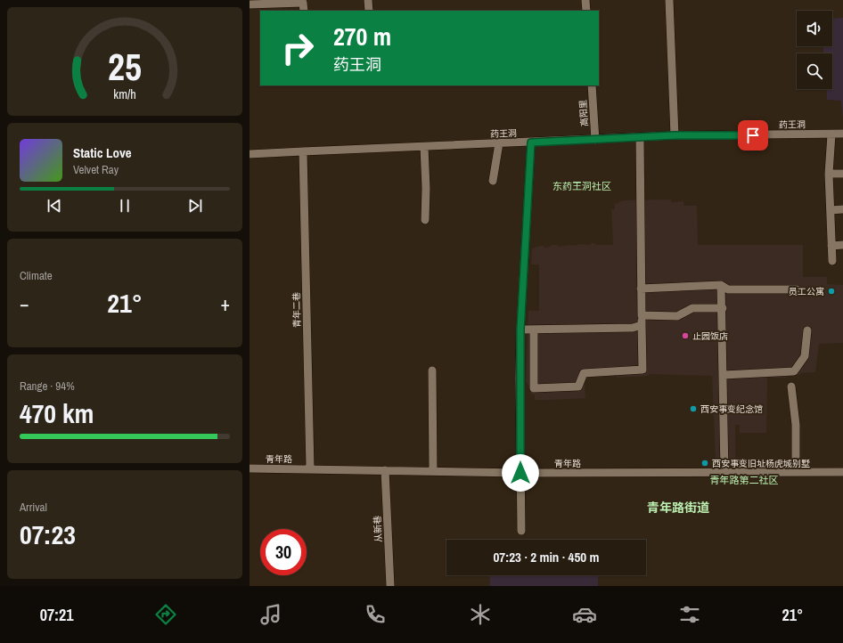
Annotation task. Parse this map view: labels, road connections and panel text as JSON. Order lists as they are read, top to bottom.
{
  "streets": {
    "street": [
      "高阳里",
      "药王洞",
      "青年二巷",
      "青年路",
      "从新巷"
    ]
  },
  "crossings": [
    ["高阳里", "药王洞"],
    ["药王洞", "青年二巷"],
    ["青年二巷", "青年路"],
    ["青年路", "从新巷"]
  ],
  "districts": ["东药王洞社区", "青年路第二社区", "青年路街道"],
  "places": [
    "员工公寓",
    "止园饭店",
    "西安事变纪念馆",
    "西安事变旧址杨虎城别墅"
  ],
  "page": {
    "turn": ["270 m", "药王洞"],
    "song": ["Static Love", "Velvet Ray"],
    "tile": [
      "Climate",
      ["Range · 94%", "470 km"],
      ["Arrival", "07:23"]
    ],
    "heat": ["−", "21°", "+"],
    "limit": "30",
    "trip": "07:23 · 2 min · 450 m",
    "tabs": ["07:21", "21°"],
    "gauge": ["25", "km/h"]
  }
}
